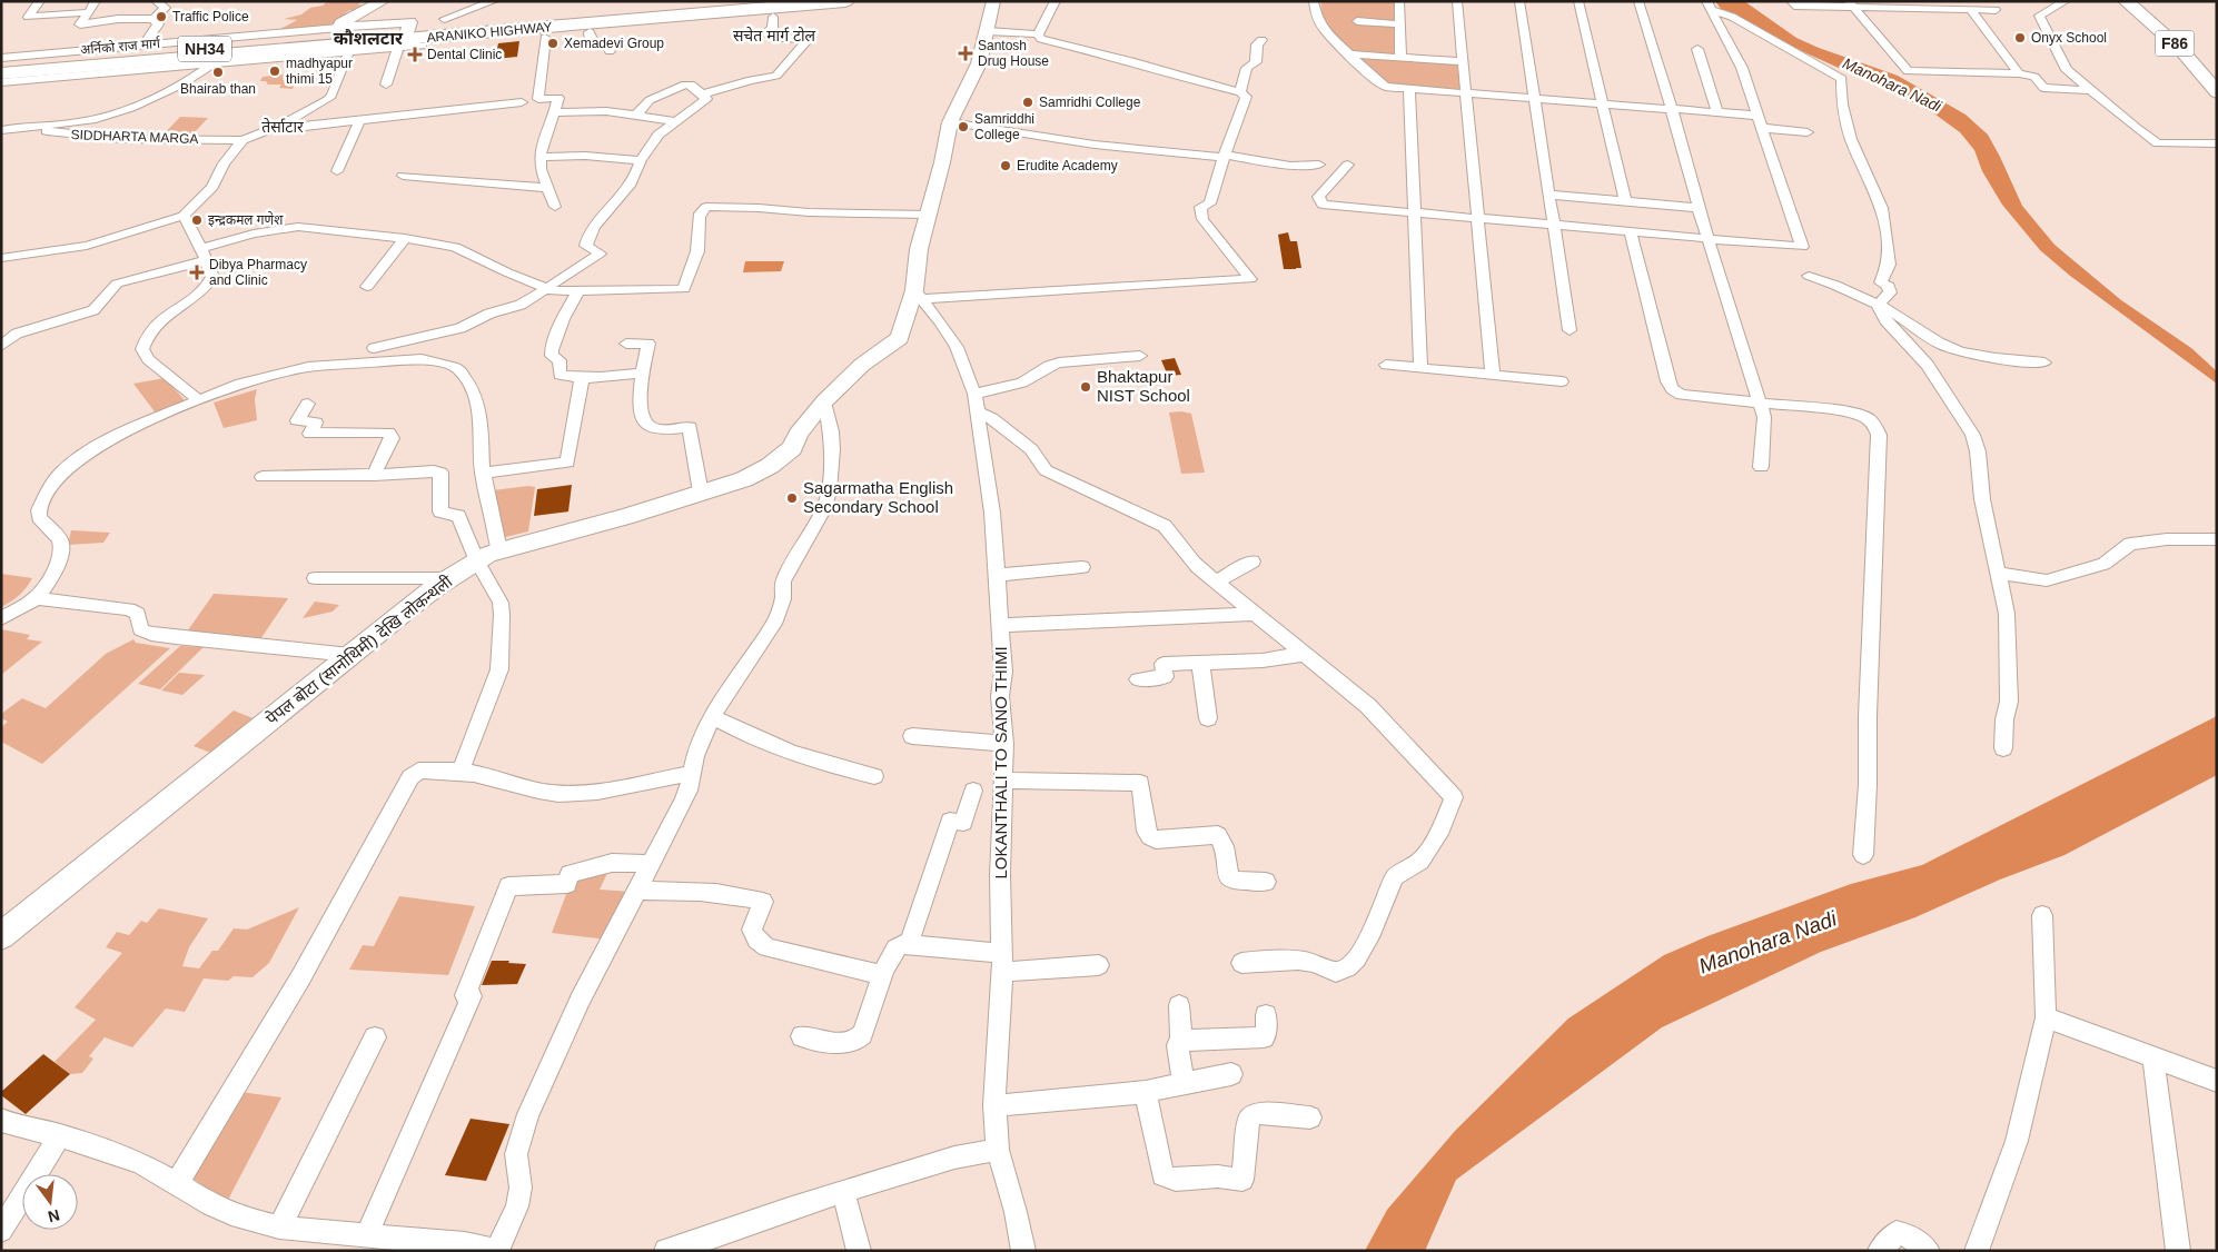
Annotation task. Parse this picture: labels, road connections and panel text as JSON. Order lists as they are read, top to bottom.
{
  "streets": {
    "highway": ["ARANIKO HIGHWAY", "NH34"],
    "main road": ["F86", "पेपल बोटा (सानोथिमी) देखि लोकन्थली"],
    "street": ["अर्निको राज मार्ग", "SIDDHARTA MARGA", "LOKANTHALI TO SANO THIMI"]
  },
  "crossings": [
    ["पेपल बोटा (सानोथिमी) देखि लोकन्थली", "LOKANTHALI TO SANO THIMI"]
  ],
  "districts": ["सचेत मार्ग टोल", "कौशलटार", "तेर्साटार"],
  "water": ["Manohara Nadi"],
  "places": {
    "other": [
      "Traffic Police",
      "Onyx School",
      "Xemadevi Group",
      "madhyapur thimi 15",
      "Bhairab than",
      "Samridhi College",
      "Samriddhi College",
      "Erudite Academy",
      "इन्द्रकमल गणेश",
      "Bhaktapur NIST School",
      "Sagarmatha English Secondary School"
    ],
    "health": ["Santosh Drug House", "Dental Clinic", "Dibya Pharmacy and Clinic"]
  },
  "north": "bottom"
}
